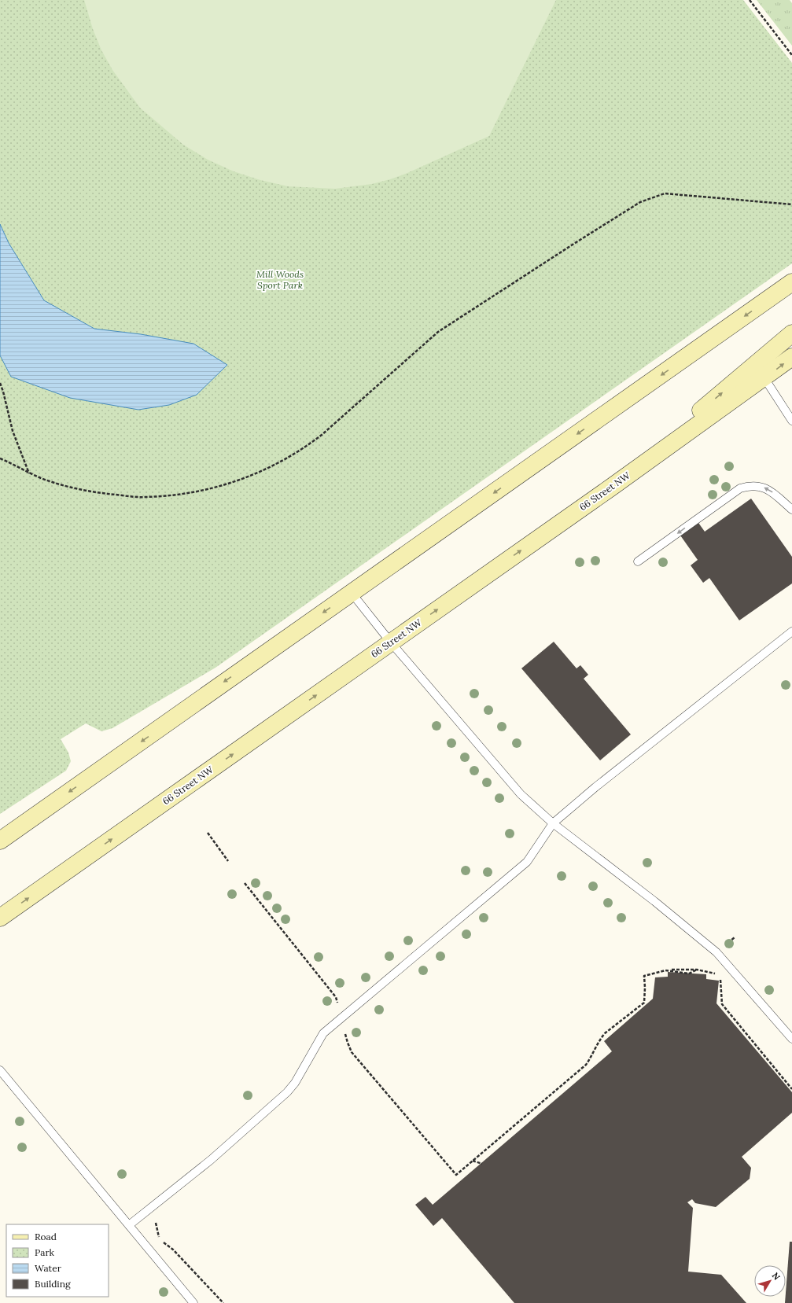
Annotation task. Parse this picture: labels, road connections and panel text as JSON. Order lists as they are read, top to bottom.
{
  "streets": {
    "main road": ["66 Street NW"]
  },
  "parks": ["Mill Woods Sport Park"],
  "legend": [
    "Road",
    "Park",
    "Water",
    "Building"
  ],
  "north": "top right"
}
